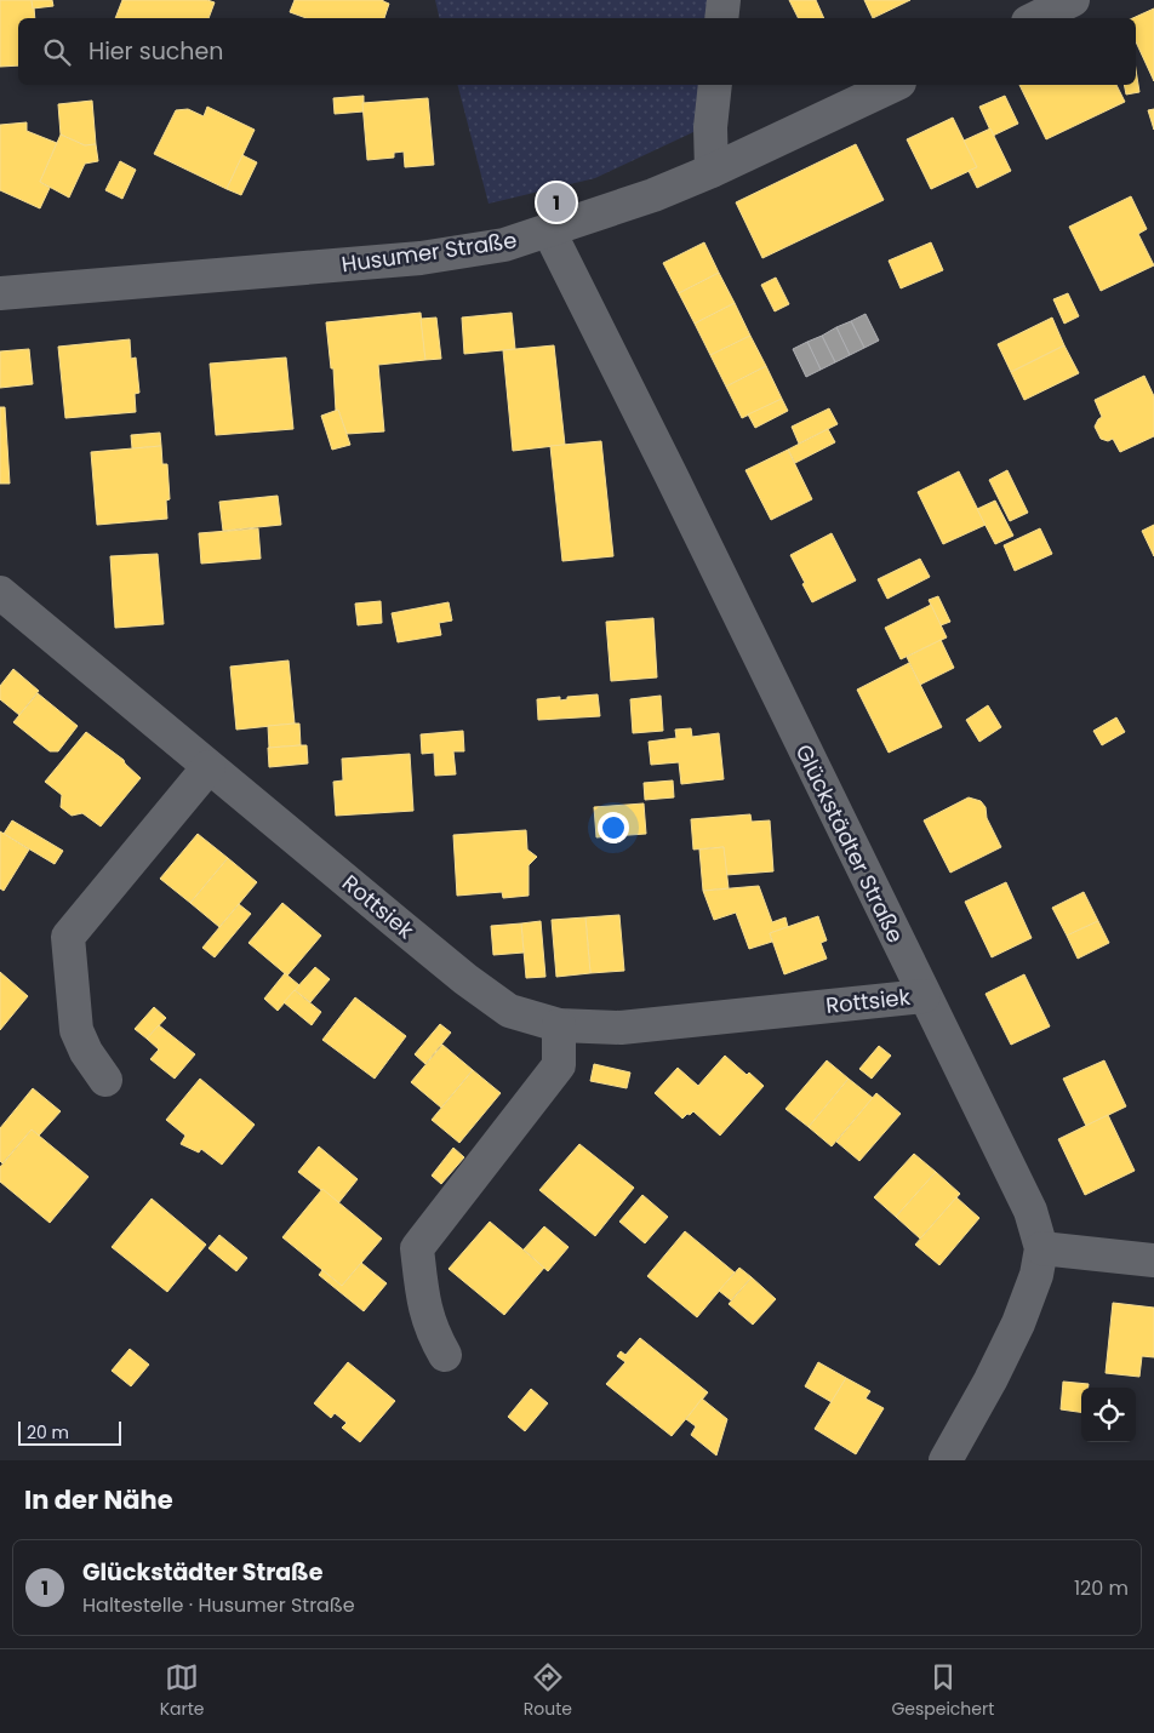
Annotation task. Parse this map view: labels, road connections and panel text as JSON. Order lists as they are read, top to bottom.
{
  "streets": {
    "street": ["Husumer Straße", "Glückstädter Straße", "Rottsiek"]
  },
  "crossings": [
    ["Husumer Straße", "Glückstädter Straße"],
    ["Glückstädter Straße", "Rottsiek"]
  ],
  "scale_bar": "20 m",
  "page": {
    "search": "Hier suchen",
    "pins": "1",
    "scale": "20 m",
    "heading": "In der Nähe",
    "list": [
      {
        "mark": "1",
        "name": "Glückstädter Straße",
        "note": "Haltestelle · Husumer Straße",
        "value": "120 m"
      }
    ],
    "nav": ["Karte", "Route", "Gespeichert"]
  }
}
